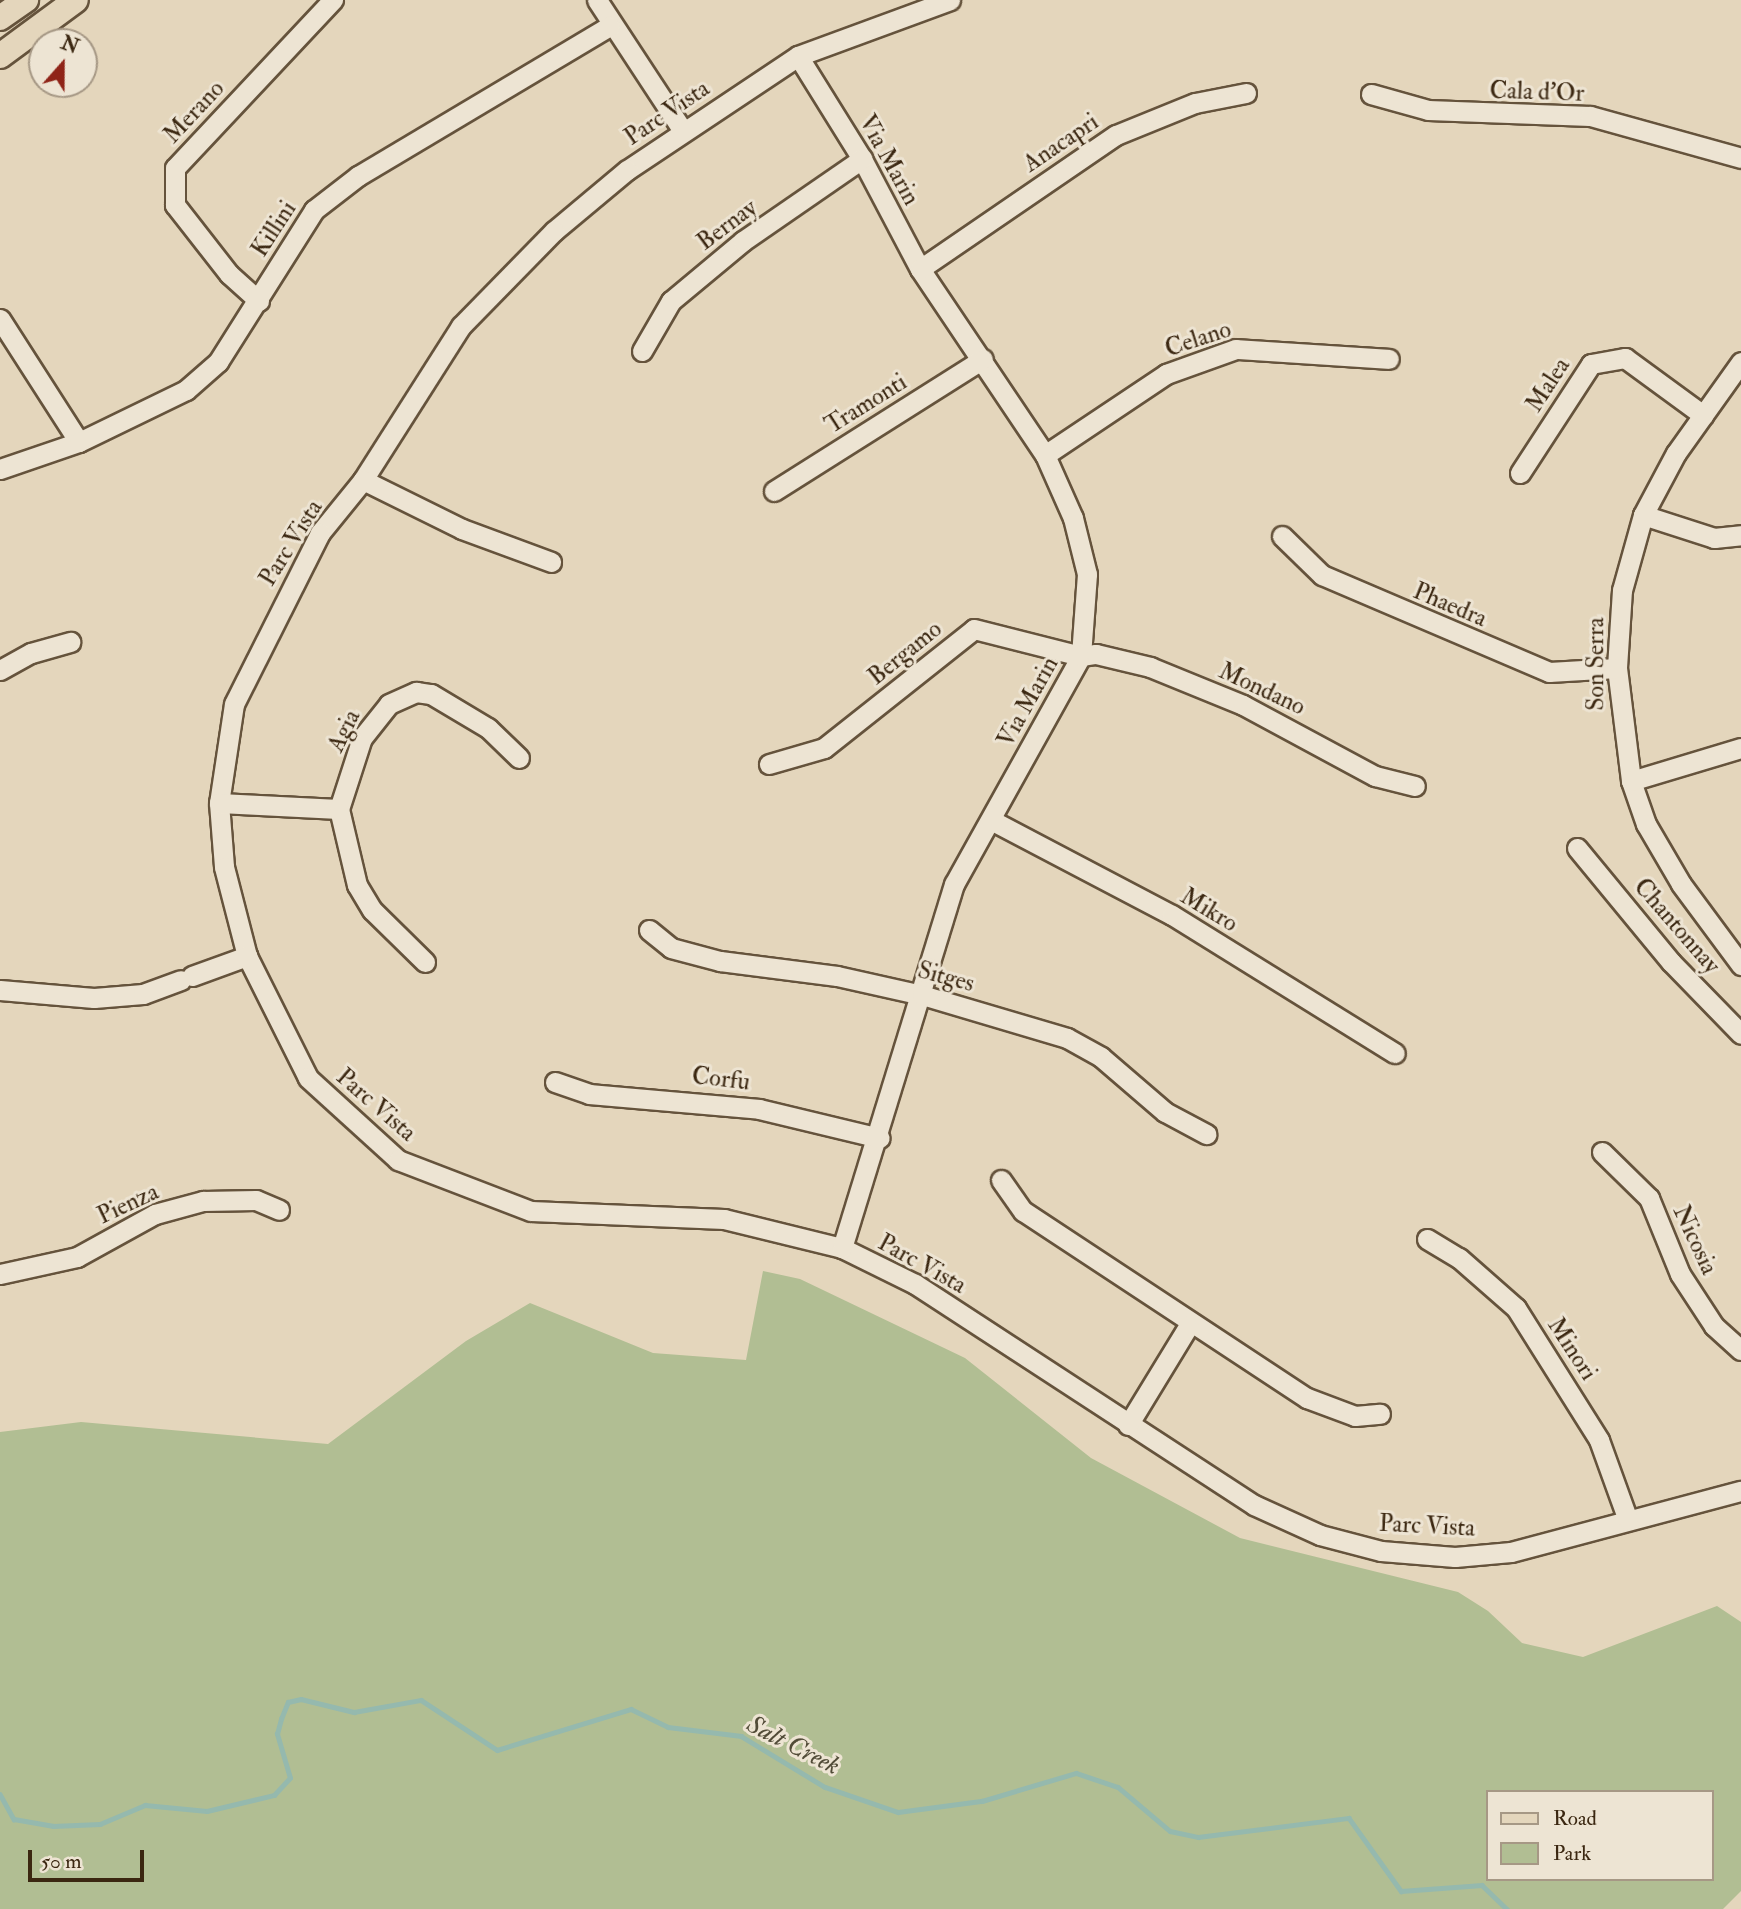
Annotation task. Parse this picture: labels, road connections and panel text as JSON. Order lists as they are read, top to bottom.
{
  "streets": {
    "street": [
      "Cala d'Or",
      "Merano",
      "Parc Vista",
      "Anacapri",
      "Via Marin",
      "Bernay",
      "Killini",
      "Celano",
      "Malea",
      "Tramonti",
      "Phaedra",
      "Bergamo",
      "Son Serra",
      "Mondano",
      "Agia",
      "Mikro",
      "Chantonnay",
      "Sitges",
      "Corfu",
      "Pienza",
      "Nicosia",
      "Minori"
    ]
  },
  "crossings": [
    ["Merano", "Killini"],
    ["Parc Vista", "Via Marin"],
    ["Parc Vista", "Minori"],
    ["Anacapri", "Via Marin"],
    ["Via Marin", "Bernay"],
    ["Via Marin", "Celano"],
    ["Via Marin", "Tramonti"],
    ["Via Marin", "Bergamo"],
    ["Via Marin", "Mondano"],
    ["Via Marin", "Mikro"],
    ["Via Marin", "Sitges"],
    ["Via Marin", "Corfu"],
    ["Malea", "Son Serra"],
    ["Phaedra", "Son Serra"],
    ["Bergamo", "Mondano"]
  ],
  "water": ["Salt Creek"],
  "legend": ["Road", "Park"],
  "scale_bar": "50 m",
  "north": "top"
}
